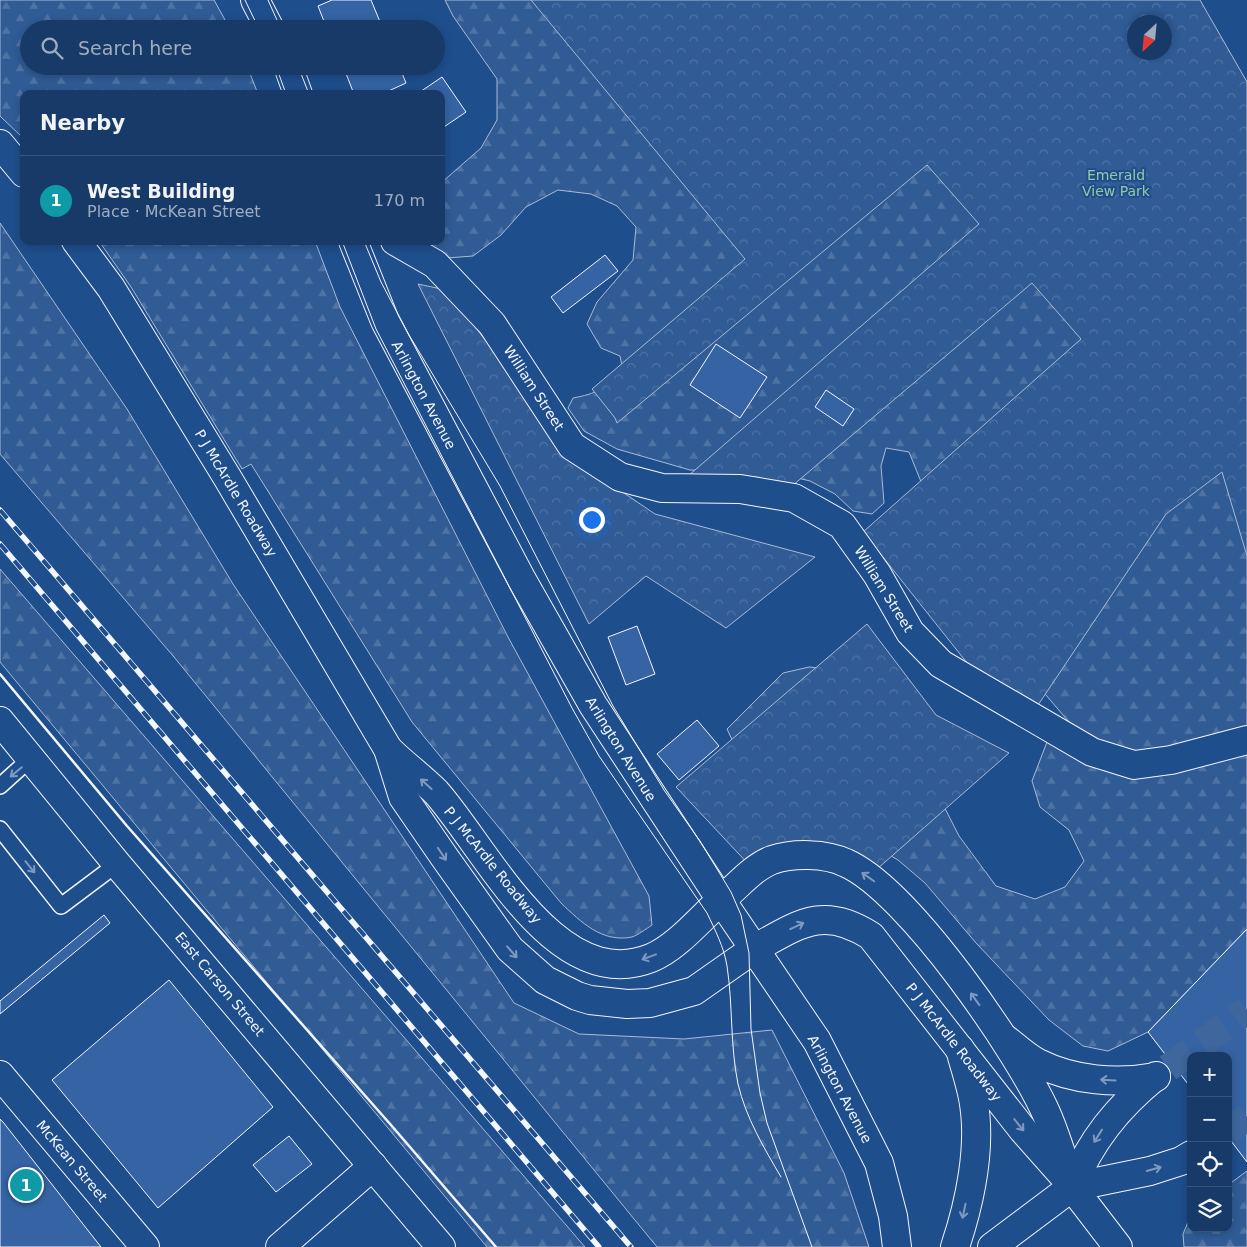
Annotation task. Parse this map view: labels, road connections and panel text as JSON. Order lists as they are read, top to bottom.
{
  "streets": {
    "main road": [
      "William Street",
      "Arlington Avenue",
      "P J McArdle Roadway",
      "East Carson Street",
      "McKean Street"
    ]
  },
  "crossings": [
    ["Arlington Avenue", "P J McArdle Roadway"]
  ],
  "parks": ["Emerald View Park"],
  "north": "bottom left",
  "page": {
    "search": "Search here",
    "heading": "Nearby",
    "list": [
      {
        "mark": "1",
        "name": "West Building",
        "note": "Place · McKean Street",
        "value": "170 m"
      }
    ],
    "map_buttons": ["+", "−"],
    "pins": "1"
  }
}
